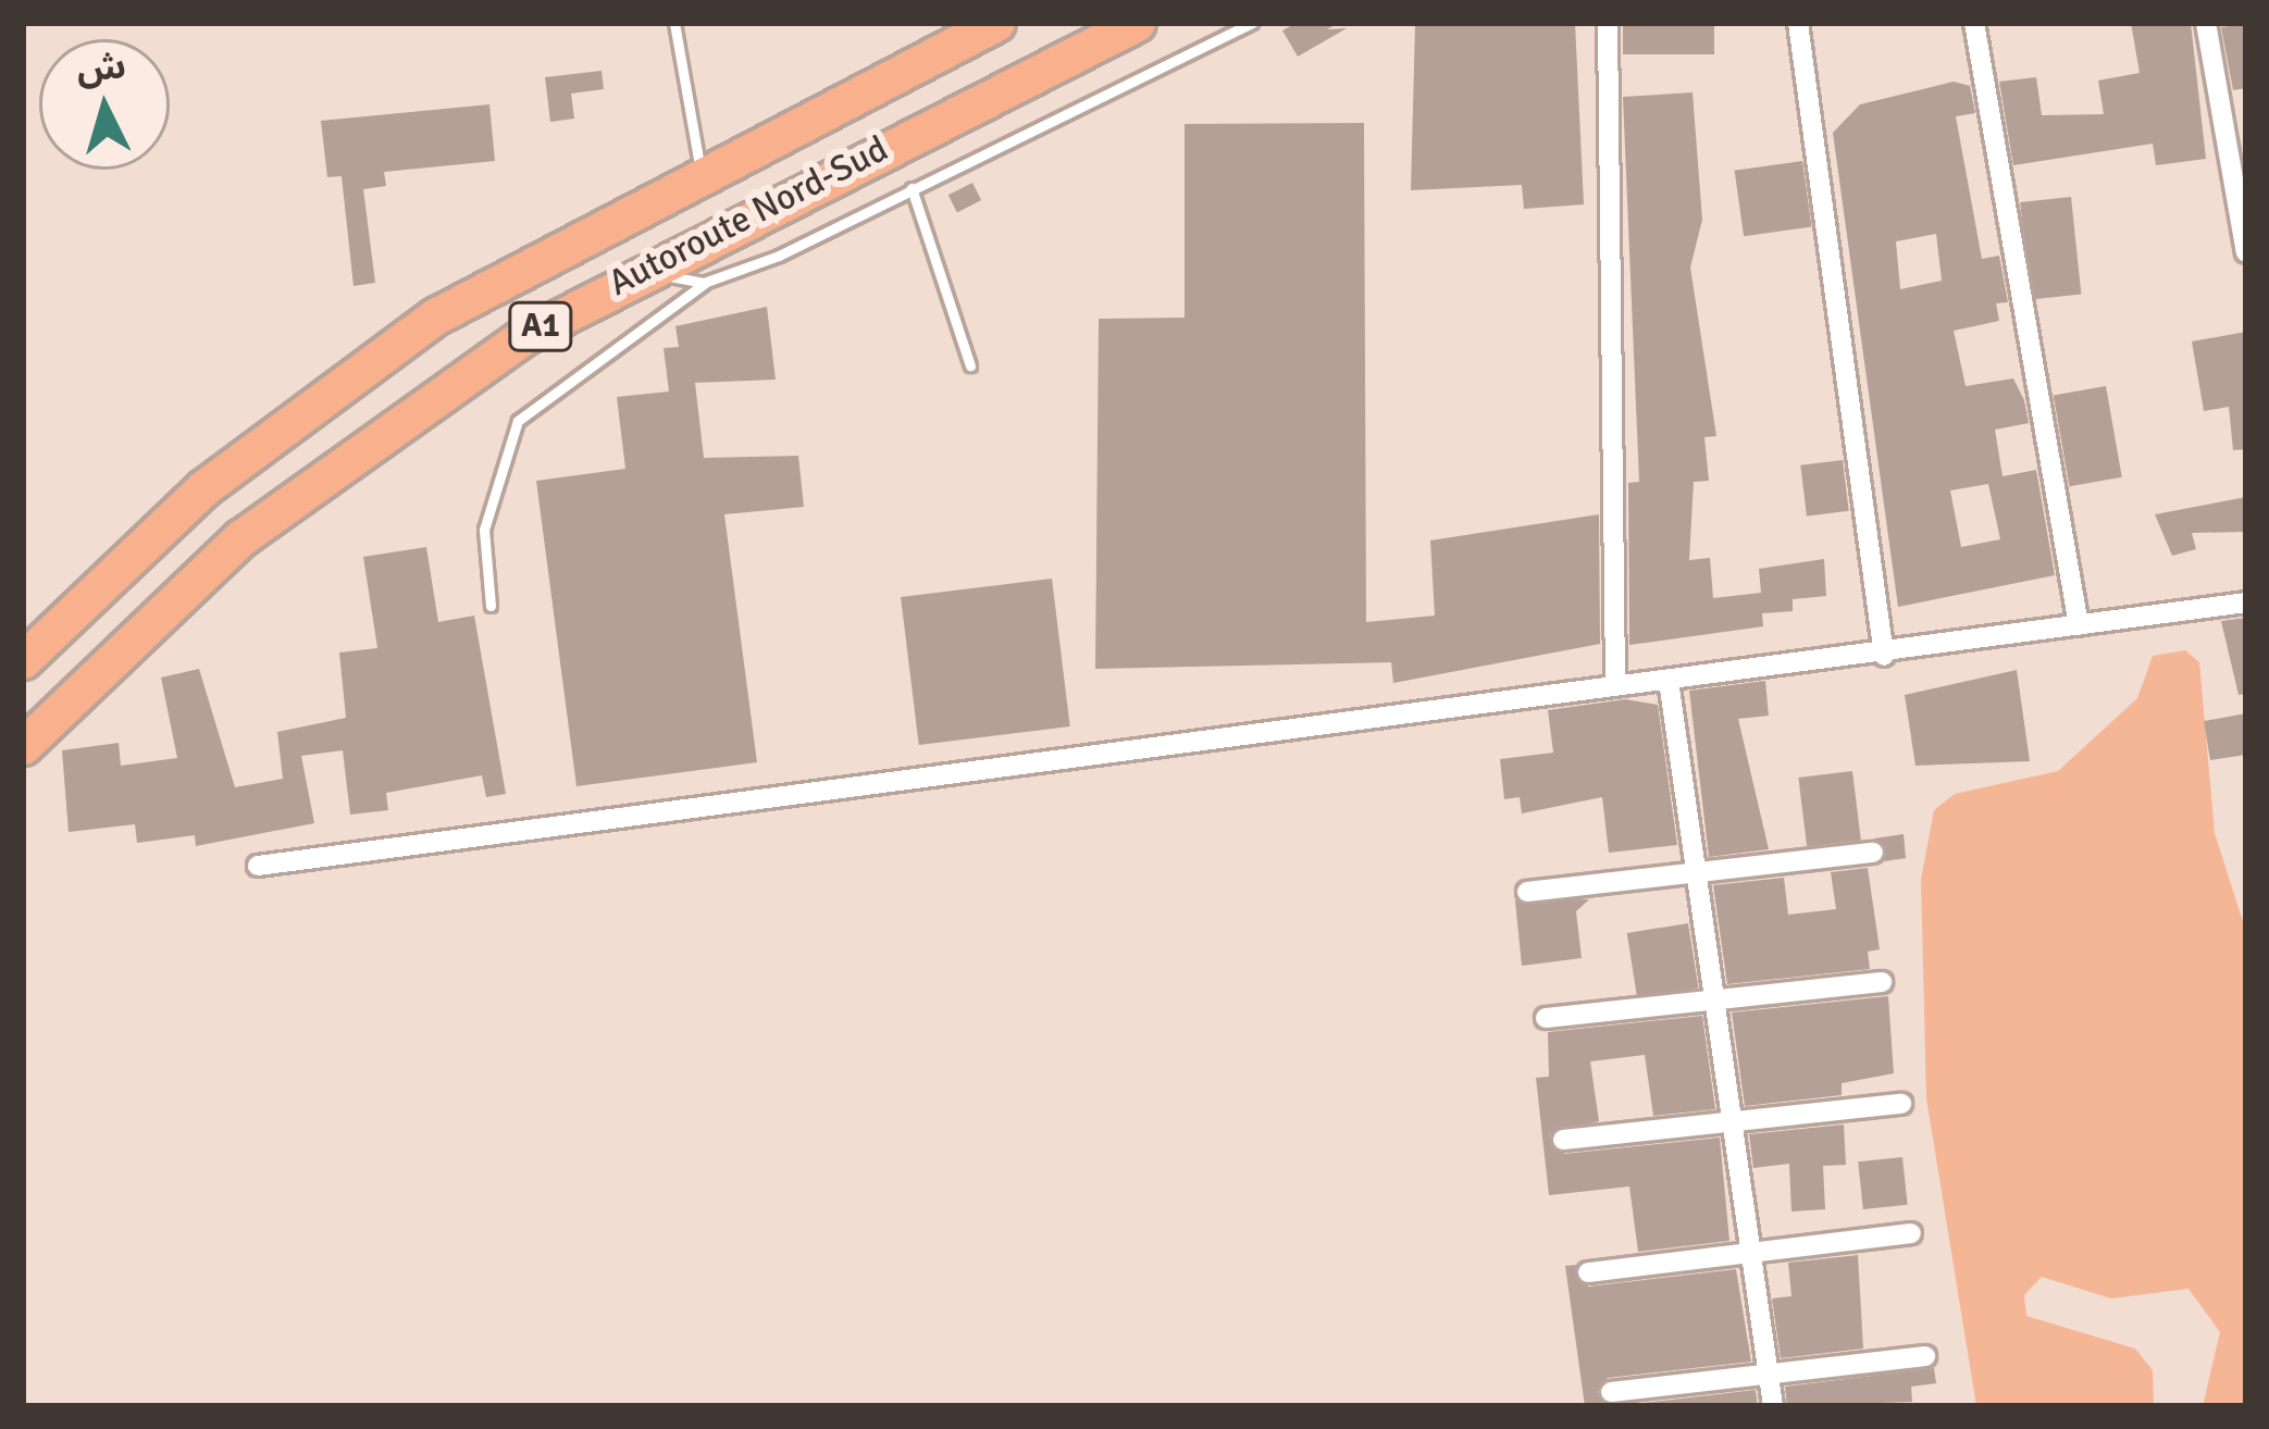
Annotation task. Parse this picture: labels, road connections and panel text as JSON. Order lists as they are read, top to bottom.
{
  "streets": {
    "highway": ["Autoroute Nord-Sud", "A1"]
  },
  "north": "top"
}
